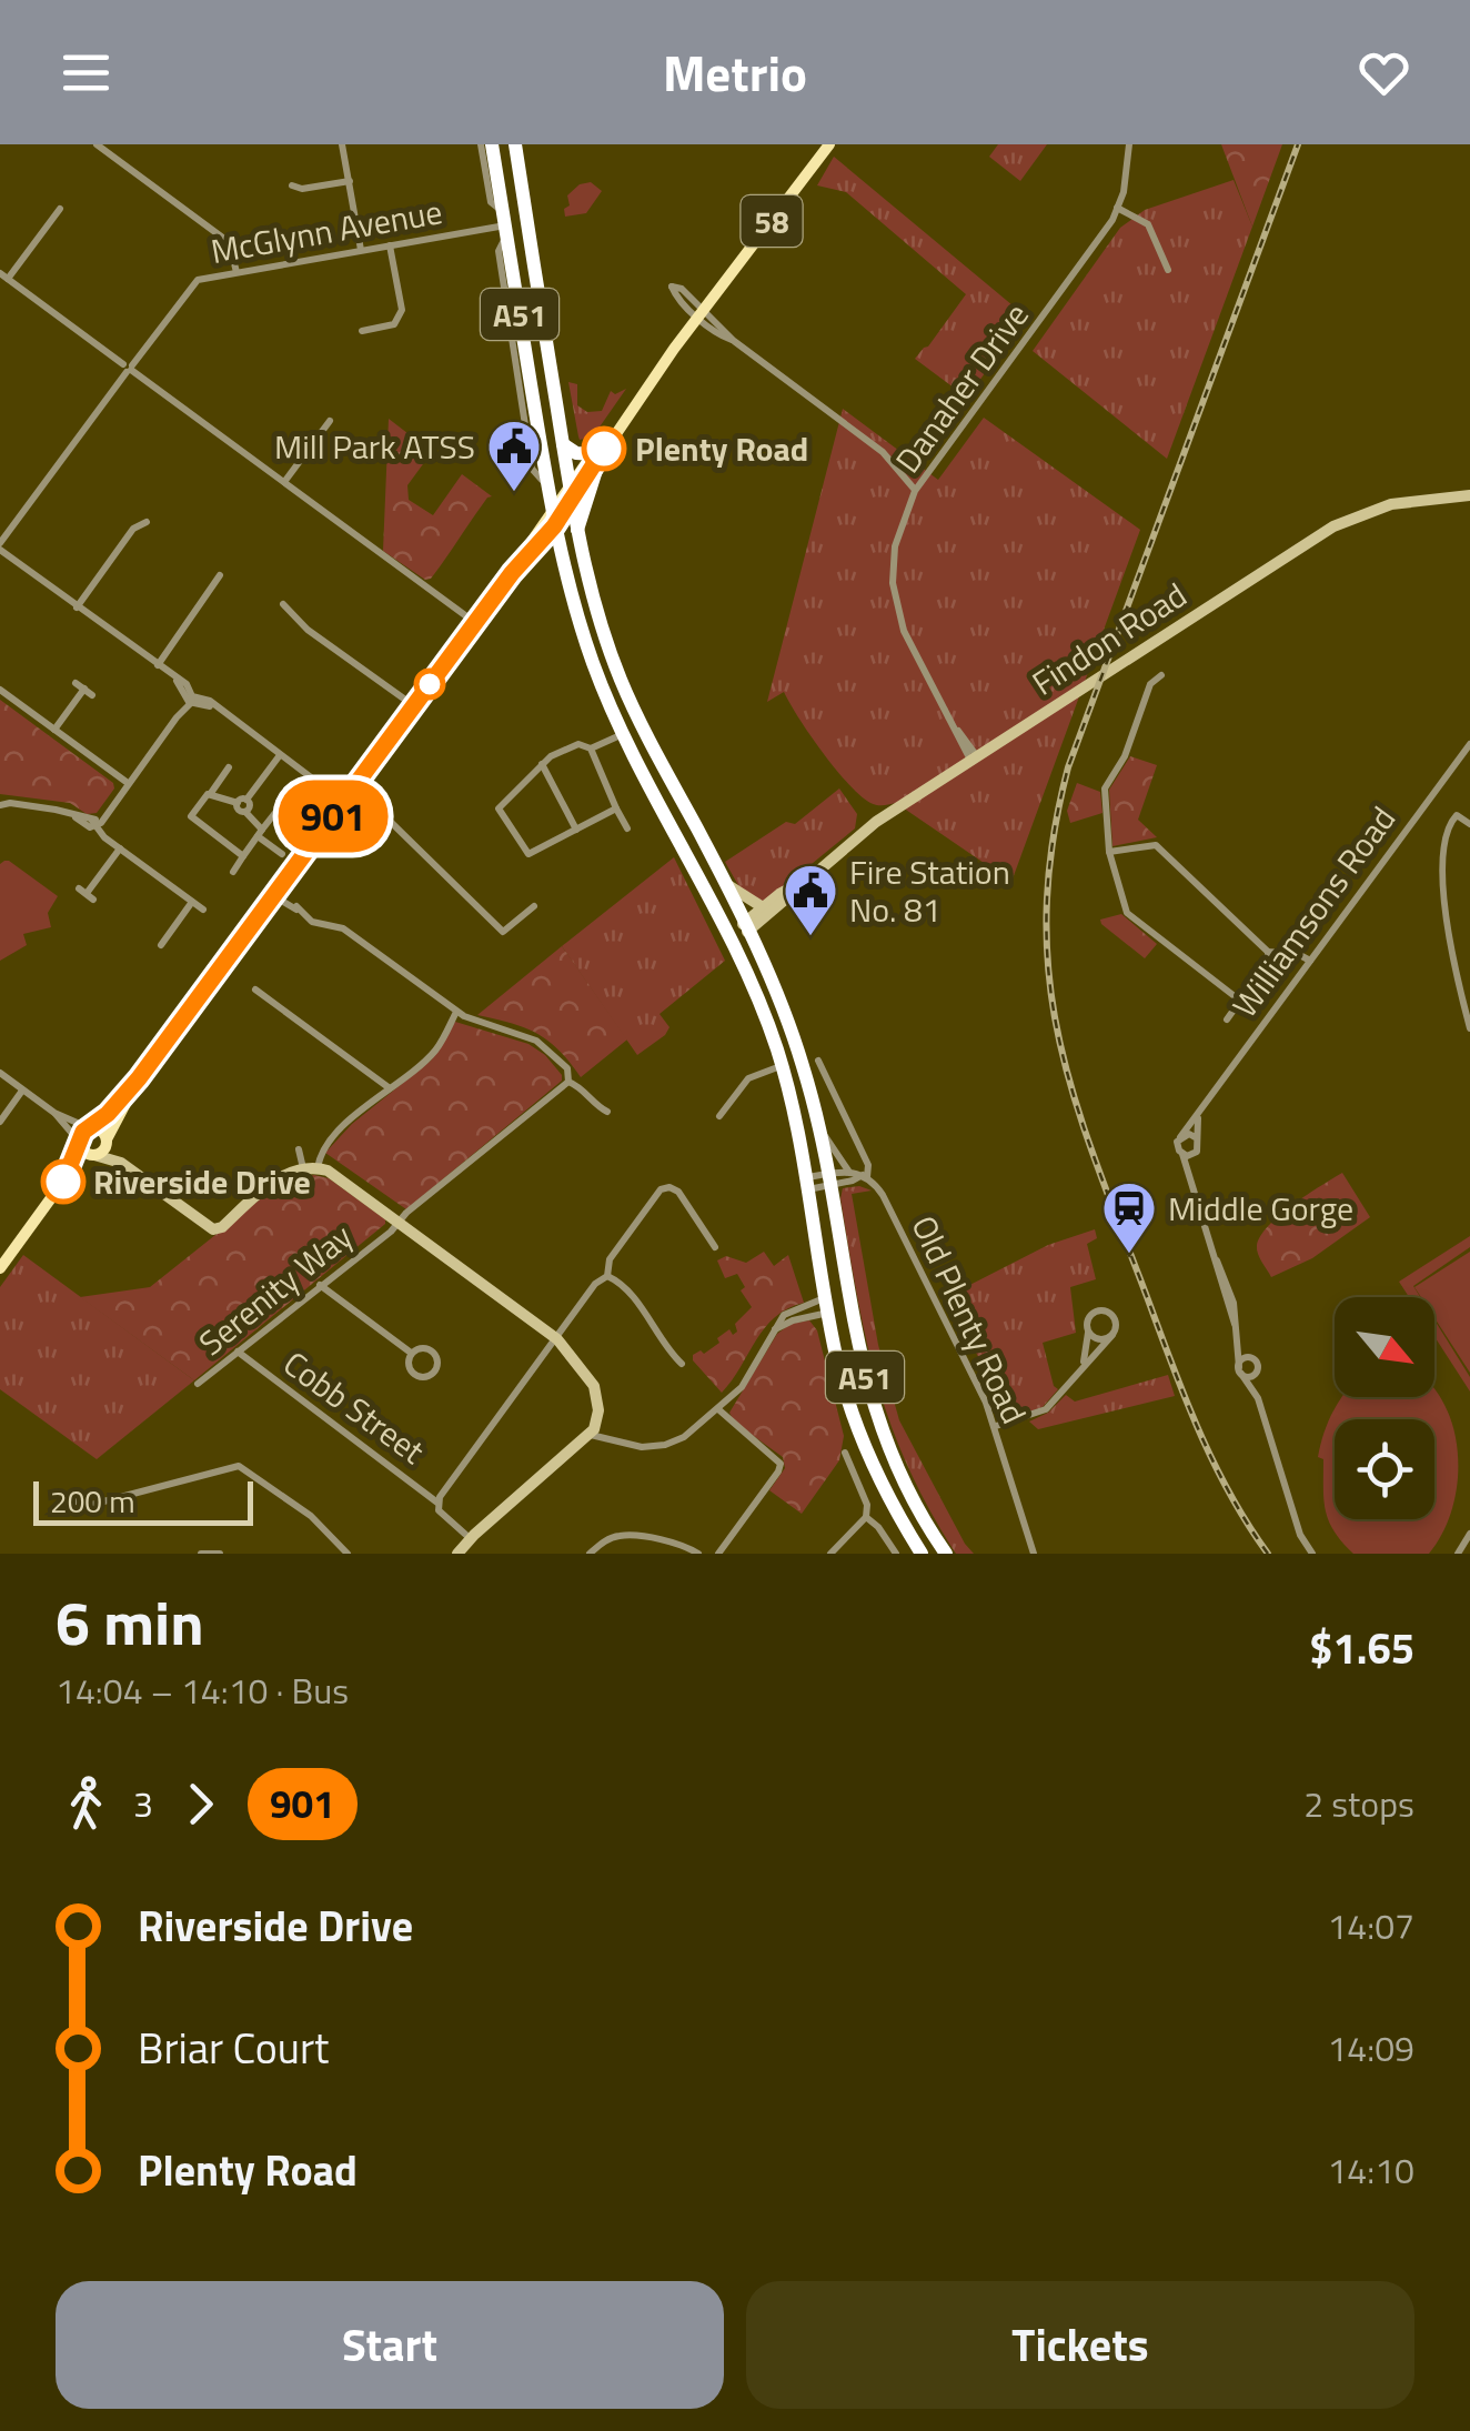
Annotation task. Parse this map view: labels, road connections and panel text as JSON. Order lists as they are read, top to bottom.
{
  "streets": {
    "highway": ["A51", "Findon Road"],
    "main road": ["58"],
    "street": [
      "McGlynn Avenue",
      "Danaher Drive",
      "Williamsons Road",
      "Serenity Way",
      "Old Plenty Road",
      "Cobb Street"
    ]
  },
  "crossings": [
    ["58", "A51"],
    ["McGlynn Avenue", "A51"],
    ["A51", "Findon Road"],
    ["Danaher Drive", "Findon Road"],
    ["Serenity Way", "Cobb Street"]
  ],
  "places": {
    "other": ["Plenty Road", "Riverside Drive"],
    "public building": ["Mill Park ATSS", "Fire Station No. 81"],
    "station": ["Middle Gorge"]
  },
  "lines": ["bus line 901"],
  "scale_bar": "200 m",
  "north": "bottom right",
  "page": {
    "header": "Metrio",
    "on_map": "901",
    "scale": "200 m",
    "heading": ["6 min", "14:04 – 14:10 · Bus", "$1.65"],
    "legs": ["3", "901", "2 stops"],
    "list": [
      {
        "name": "Riverside Drive",
        "value": "14:07"
      },
      {
        "name": "Briar Court",
        "value": "14:09"
      },
      {
        "name": "Plenty Road",
        "value": "14:10"
      }
    ],
    "buttons": ["Start", "Tickets"]
  }
}
